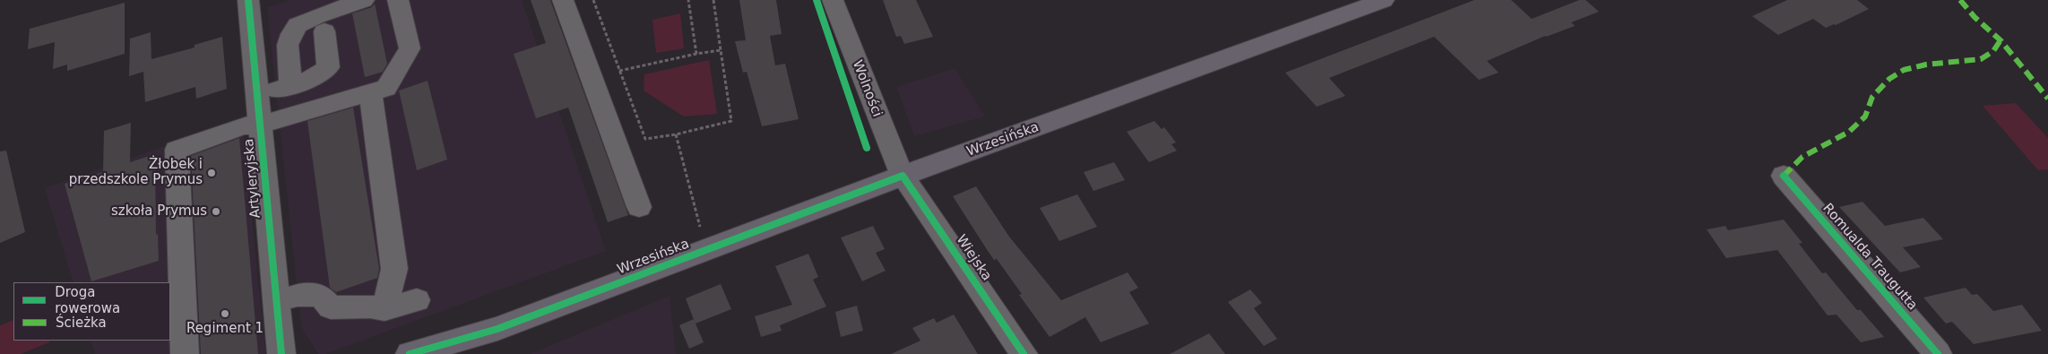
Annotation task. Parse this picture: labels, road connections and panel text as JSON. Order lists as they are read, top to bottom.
{
  "streets": {
    "main road": ["Wrzesińska"],
    "street": [
      "Wolności",
      "Artyleryjska",
      "Romualda Traugutta",
      "Wiejska"
    ]
  },
  "crossings": [
    ["Wolności", "Wrzesińska"],
    ["Wolności", "Wiejska"],
    ["Wrzesińska", "Wiejska"]
  ],
  "places": ["Żłobek i przedszkole Prymus", "szkoła Prymus", "Regiment 1"],
  "legend": ["Droga rowerowa", "Ścieżka"]
}
